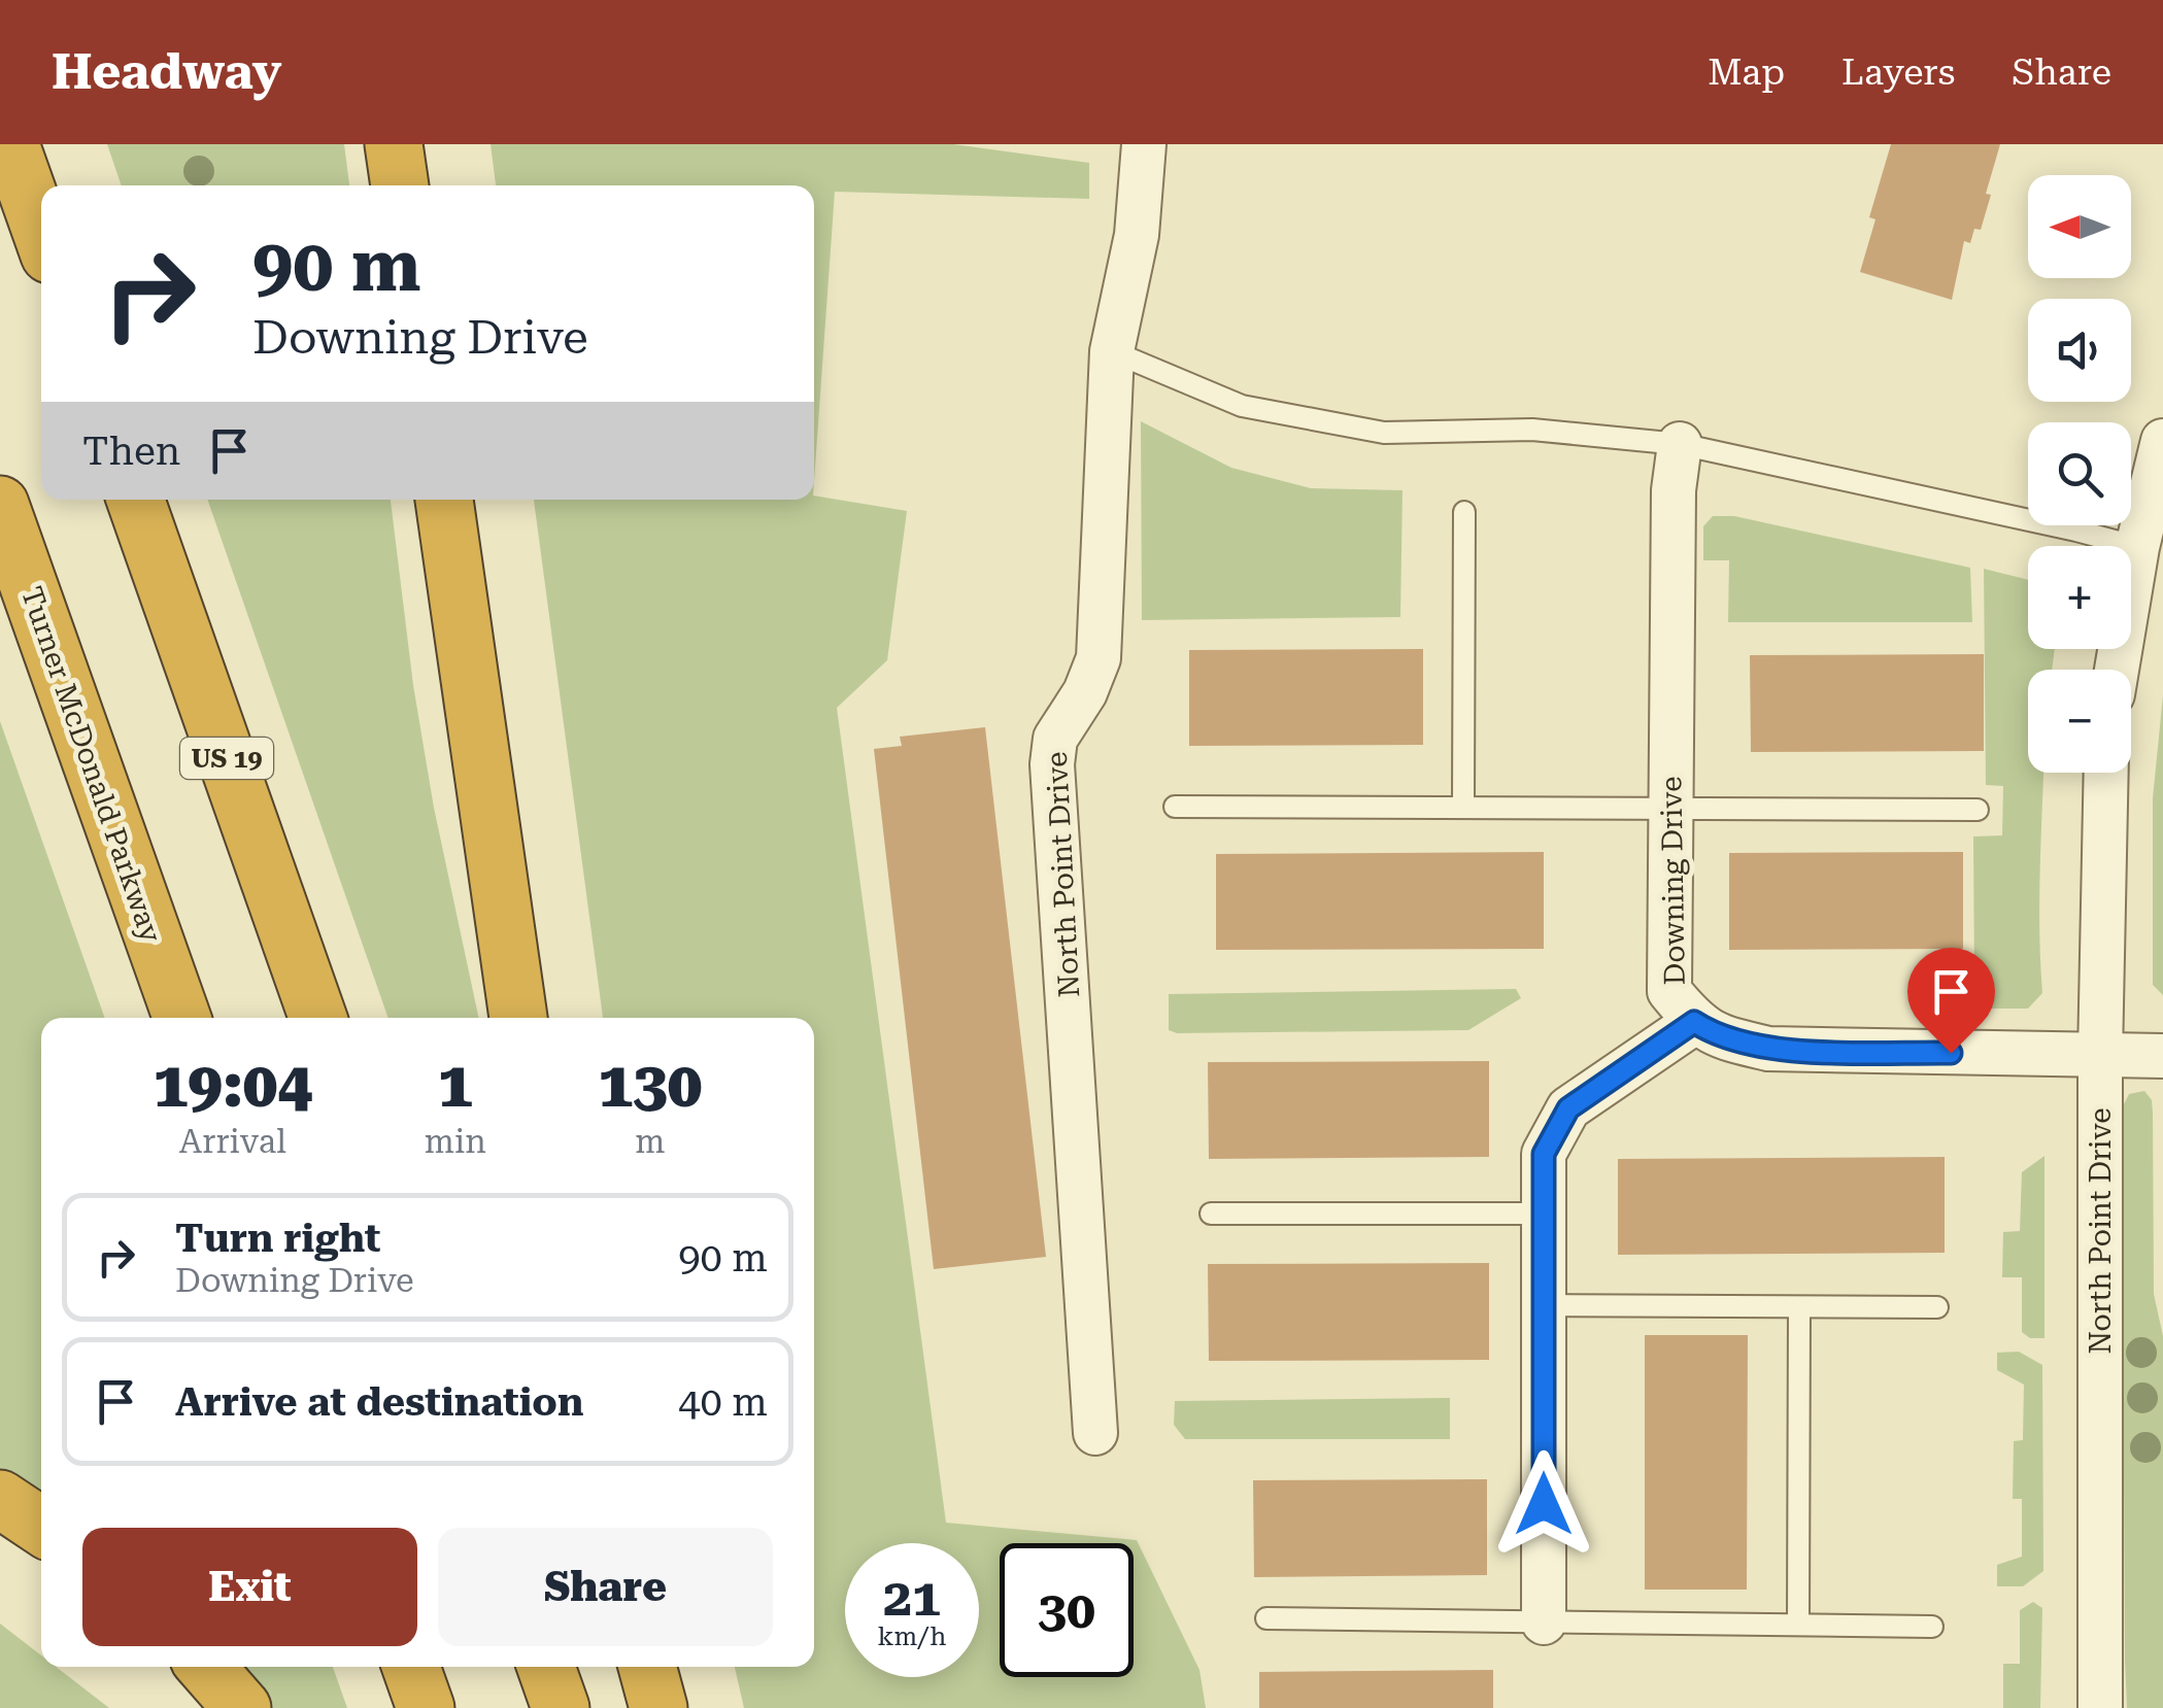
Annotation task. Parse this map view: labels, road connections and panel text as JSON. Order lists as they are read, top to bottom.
{
  "streets": {
    "highway": ["US 19", "Turner McDonald Parkway"],
    "street": ["North Point Drive", "Downing Drive"]
  },
  "crossings": [
    ["North Point Drive", "Downing Drive"]
  ],
  "north": "left",
  "page": {
    "header": "Headway",
    "nav": ["Map", "Layers", "Share"],
    "map_buttons": ["+", "−"],
    "turn": ["90 m", "Downing Drive"],
    "then": "Then",
    "eta": [
      "19:04",
      "Arrival",
      "1",
      "min",
      "130",
      "m"
    ],
    "list": [
      {
        "name": "Turn right",
        "note": "Downing Drive",
        "value": "90 m"
      },
      {
        "name": "Arrive at destination",
        "value": "40 m"
      }
    ],
    "buttons": ["Exit", "Share"],
    "speed": "21 km/h",
    "limit": "30"
  }
}
